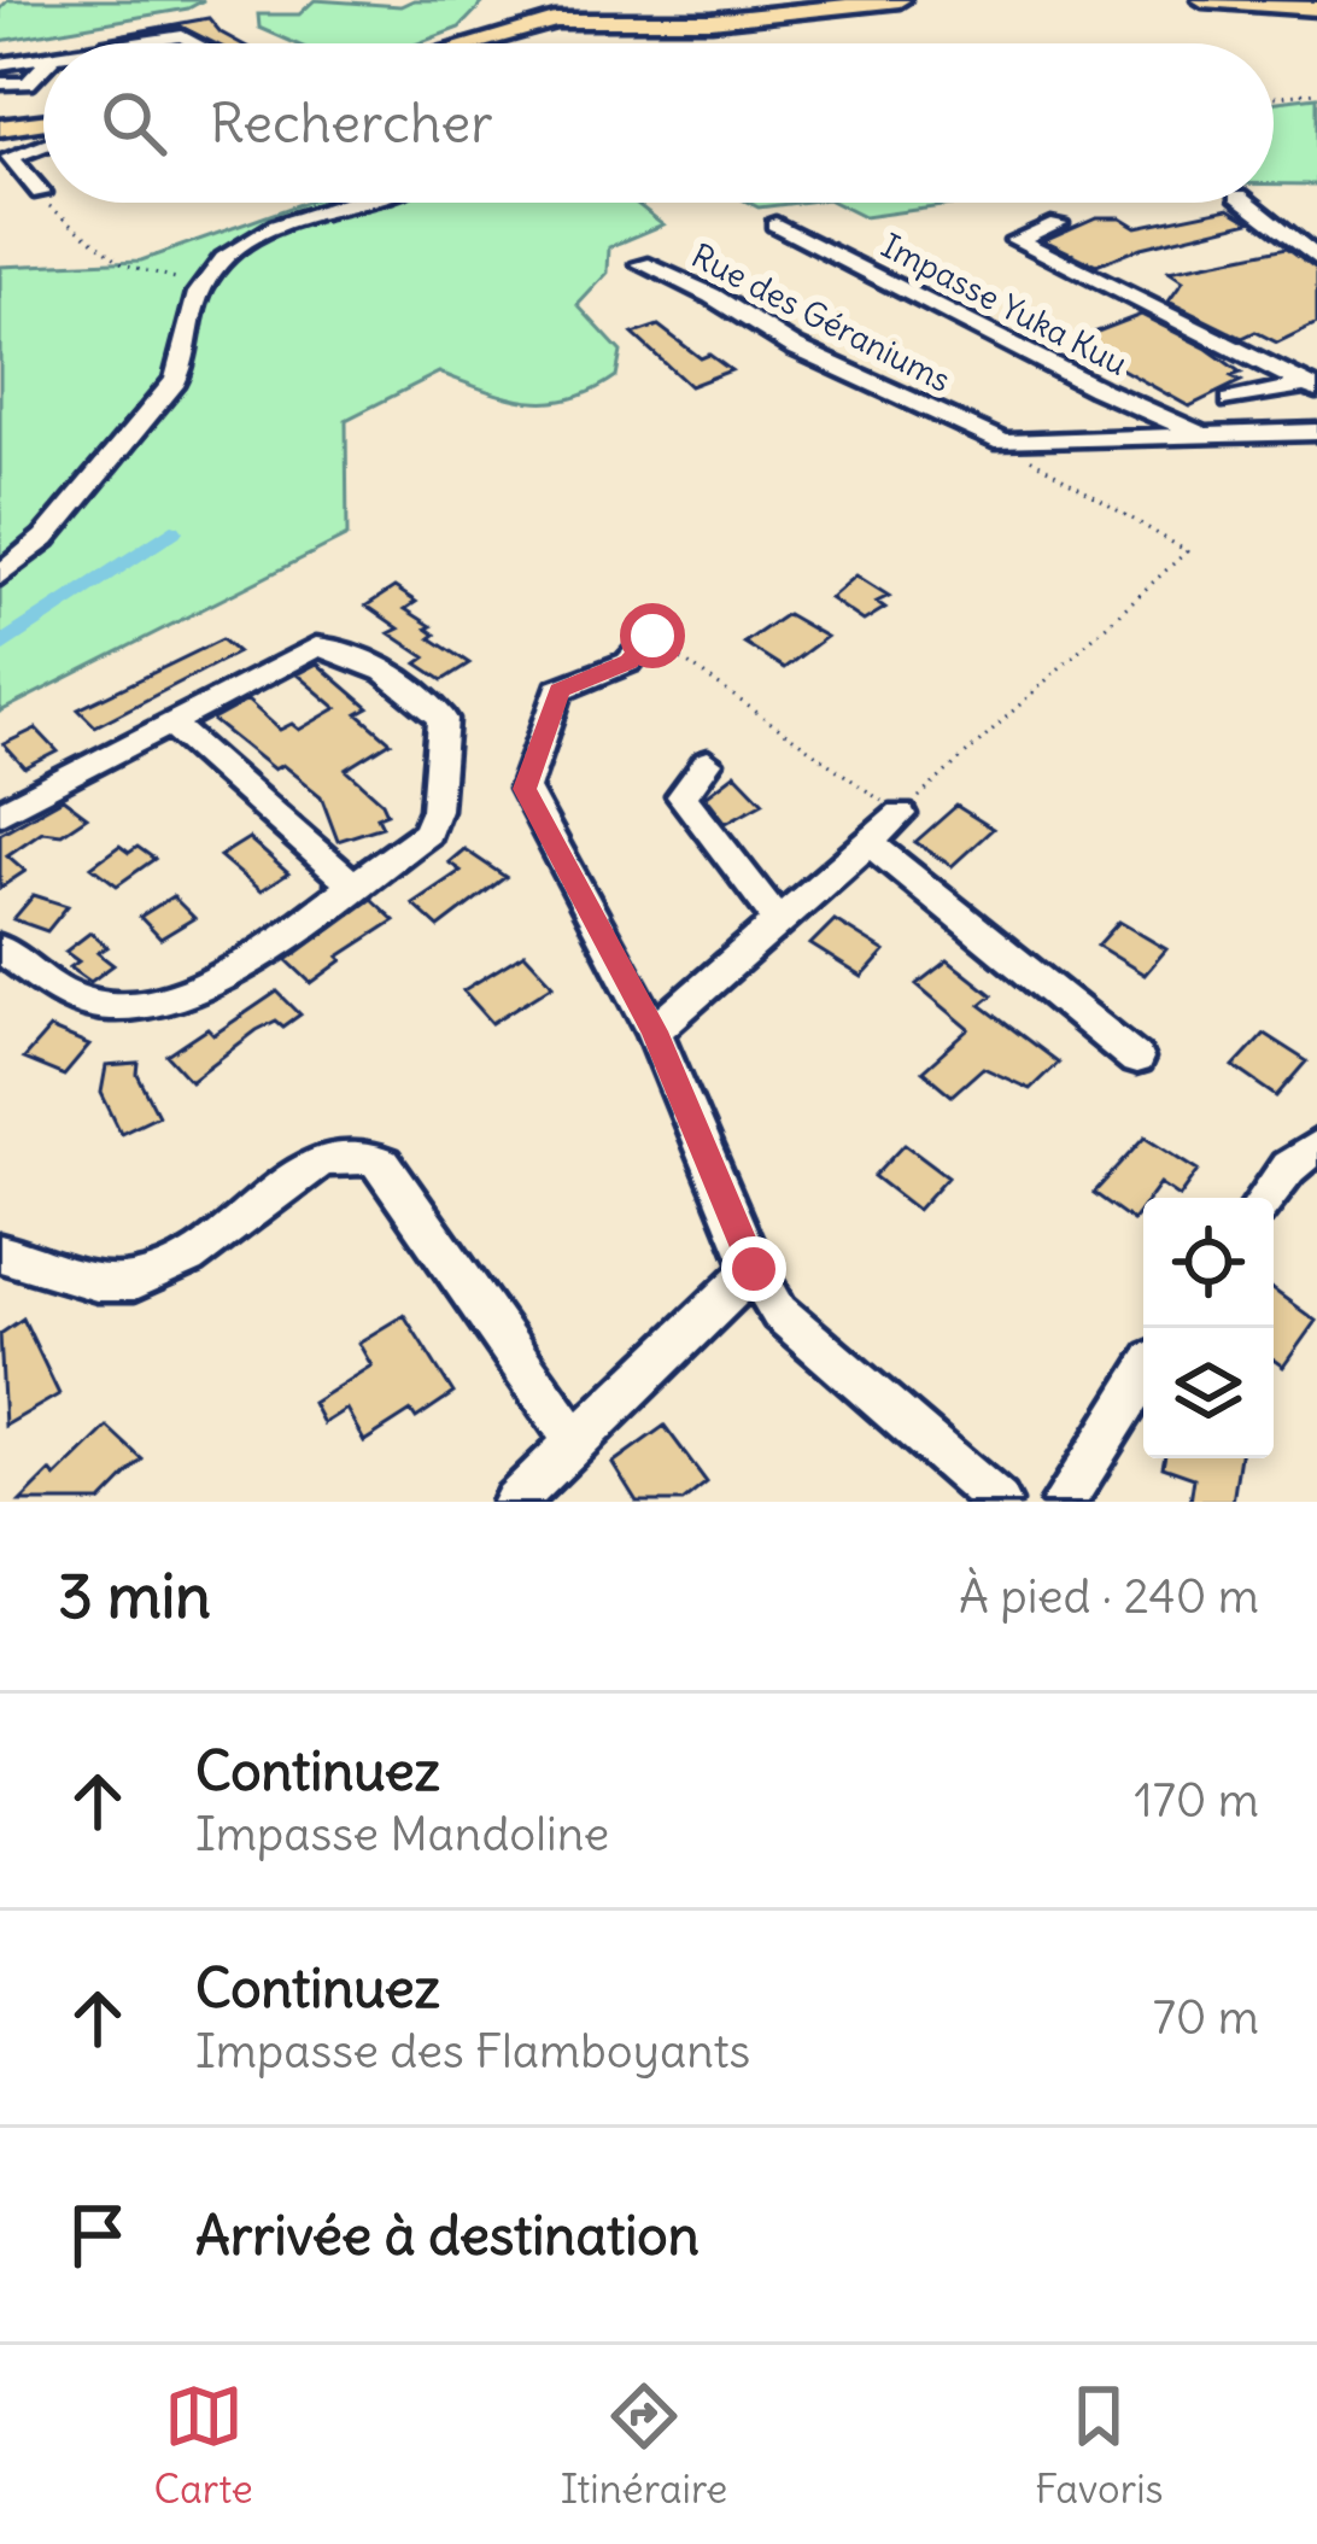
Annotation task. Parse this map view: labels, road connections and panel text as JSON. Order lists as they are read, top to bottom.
{
  "streets": {
    "street": ["Impasse Yuka Kuu", "Rue des Géraniums"]
  },
  "crossings": [
    ["Impasse Yuka Kuu", "Rue des Géraniums"]
  ],
  "page": {
    "search": "Rechercher",
    "heading": ["3 min", "À pied · 240 m"],
    "list": [
      ["Continuez", "Impasse Mandoline", "170 m"],
      ["Continuez", "Impasse des Flamboyants", "70 m"],
      "Arrivée à destination"
    ],
    "nav": ["Carte", "Itinéraire", "Favoris"]
  }
}
